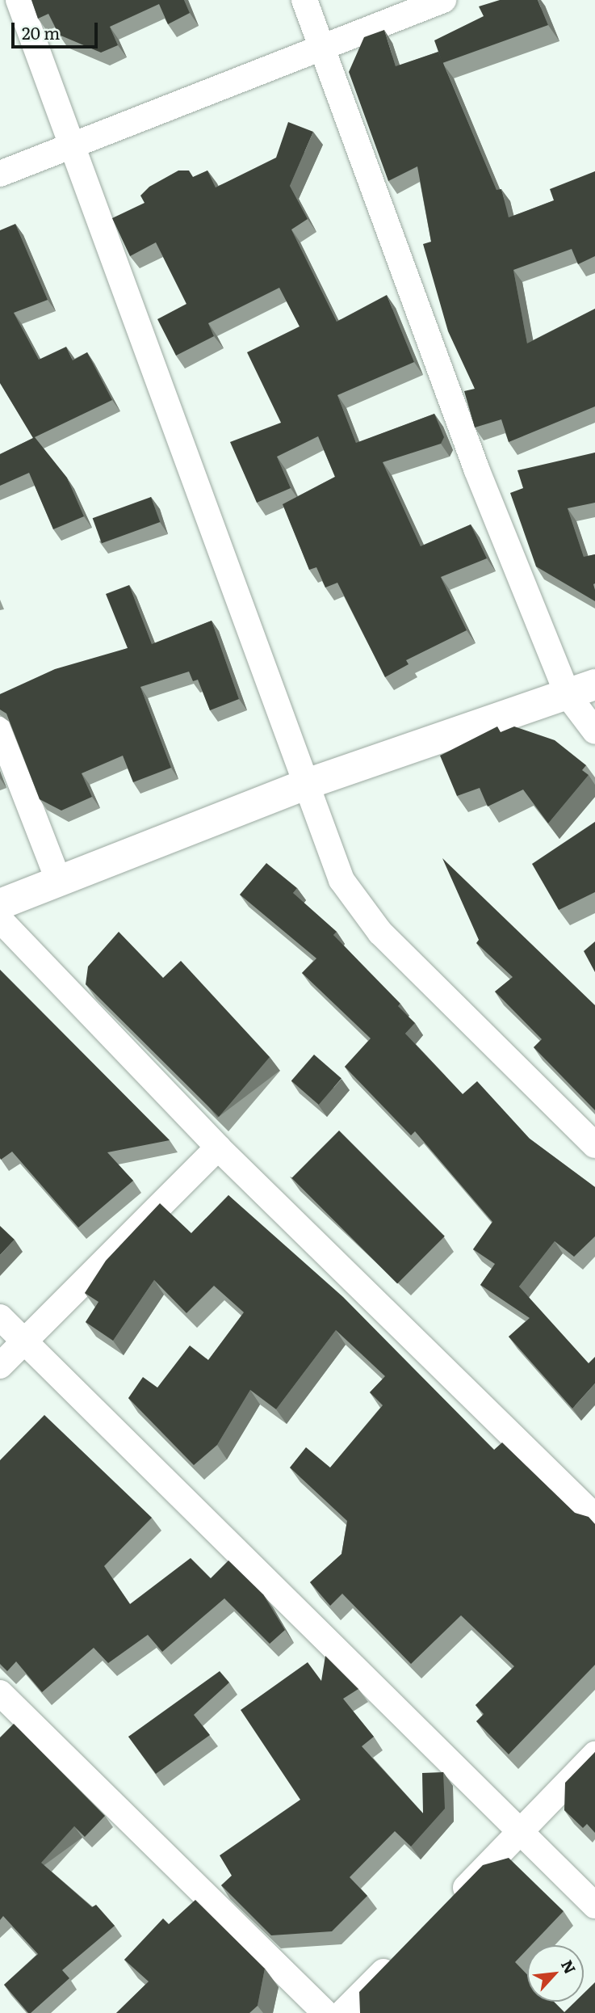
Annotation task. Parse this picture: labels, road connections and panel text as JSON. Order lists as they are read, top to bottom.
{
  "scale_bar": "20 m",
  "north": "top right"
}
